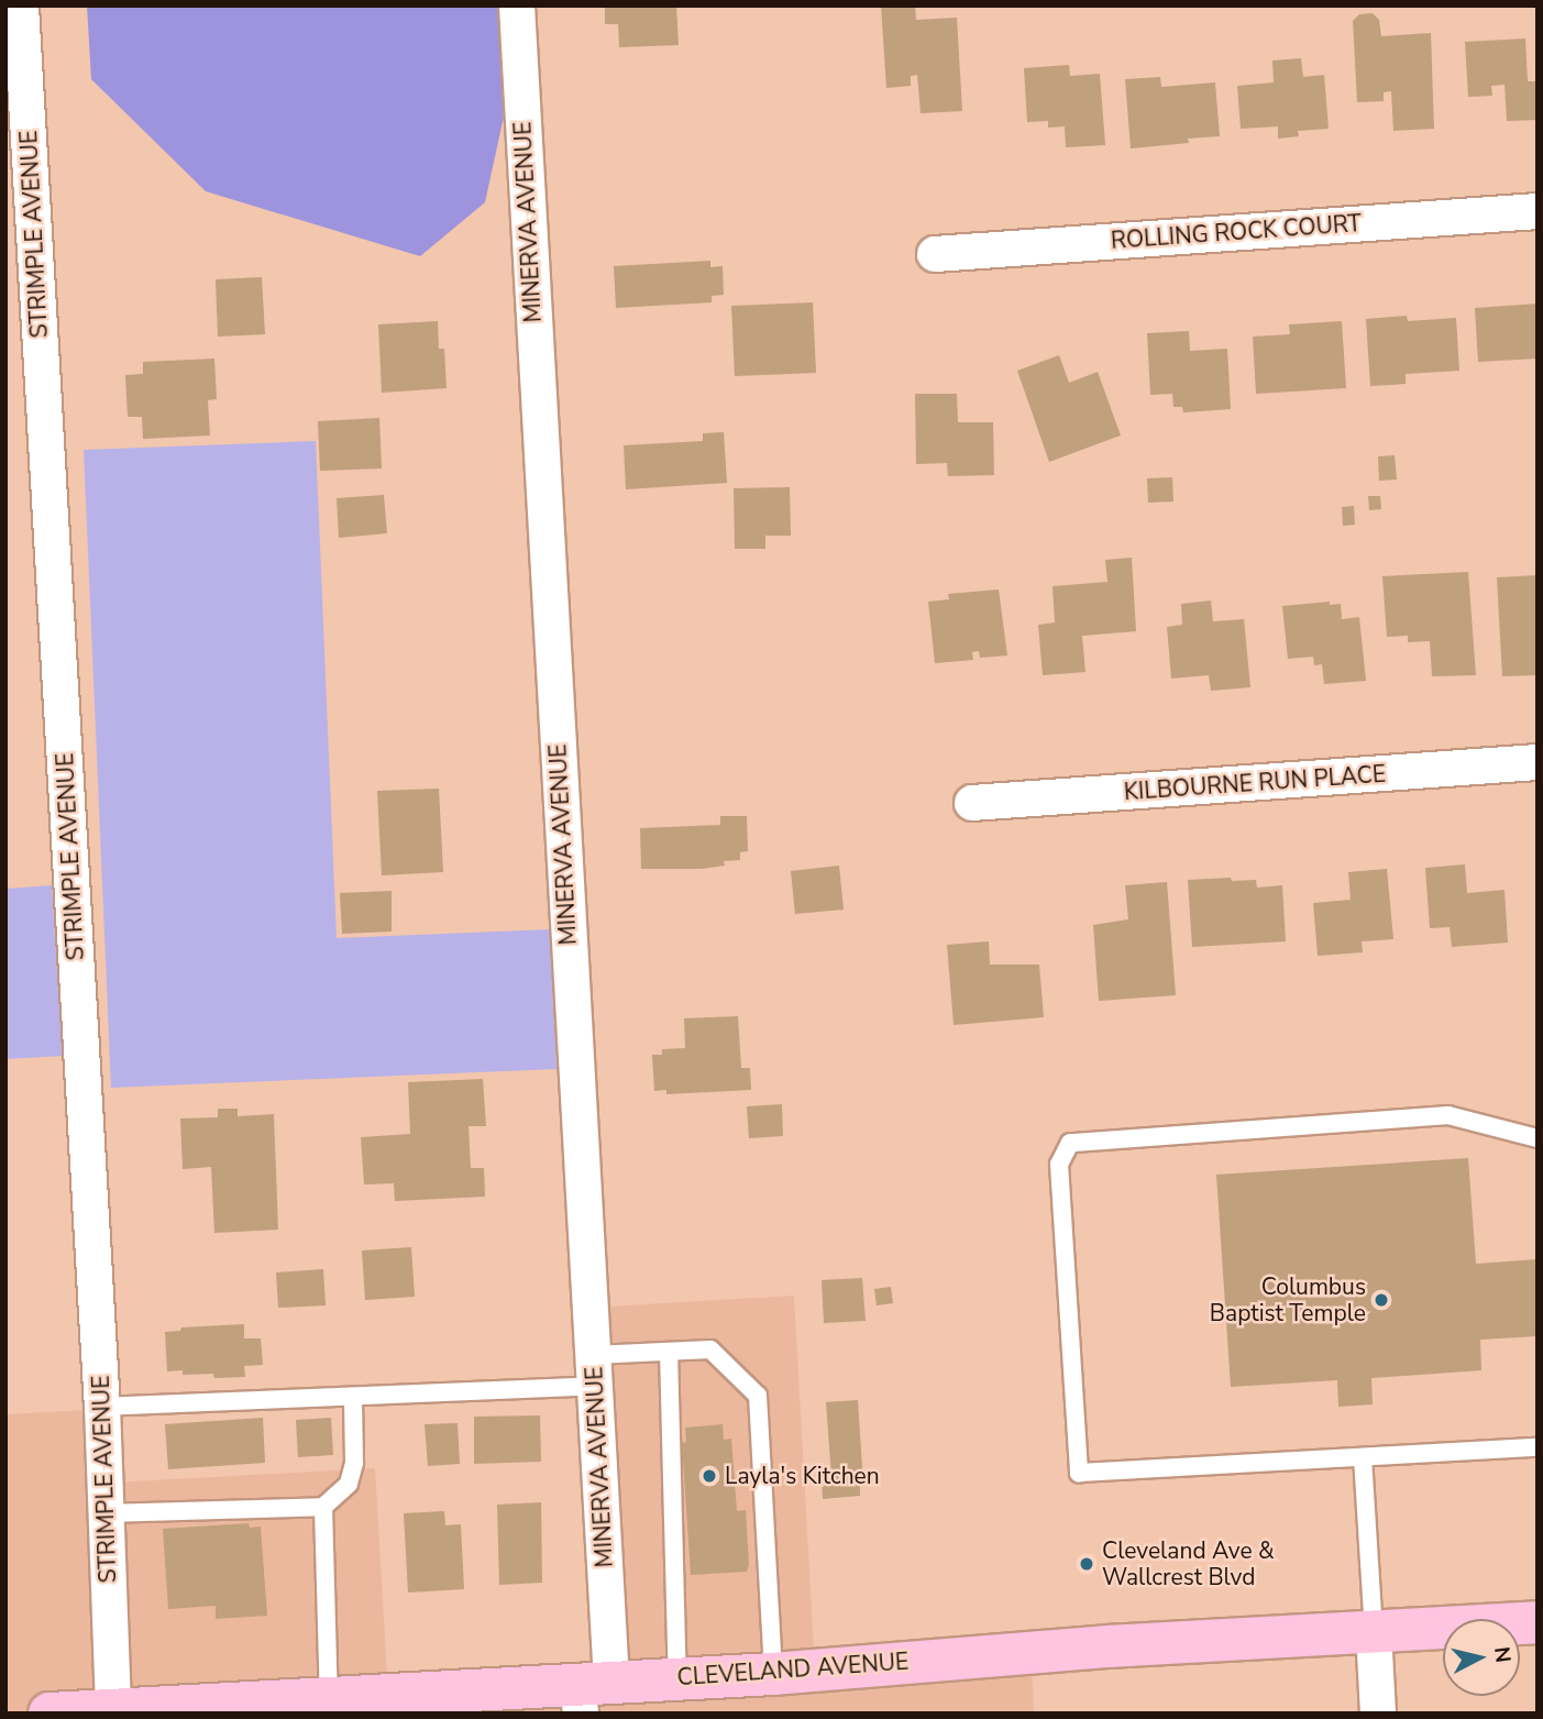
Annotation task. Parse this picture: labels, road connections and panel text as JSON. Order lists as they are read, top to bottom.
{
  "streets": {
    "main road": ["CLEVELAND AVENUE"],
    "street": [
      "MINERVA AVENUE",
      "ROLLING ROCK COURT",
      "STRIMPLE AVENUE",
      "KILBOURNE RUN PLACE"
    ]
  },
  "crossings": [
    ["MINERVA AVENUE", "CLEVELAND AVENUE"],
    ["STRIMPLE AVENUE", "CLEVELAND AVENUE"]
  ],
  "places": ["Columbus Baptist Temple", "Layla's Kitchen", "Cleveland Ave & Wallcrest Blvd"],
  "north": "right"
}
